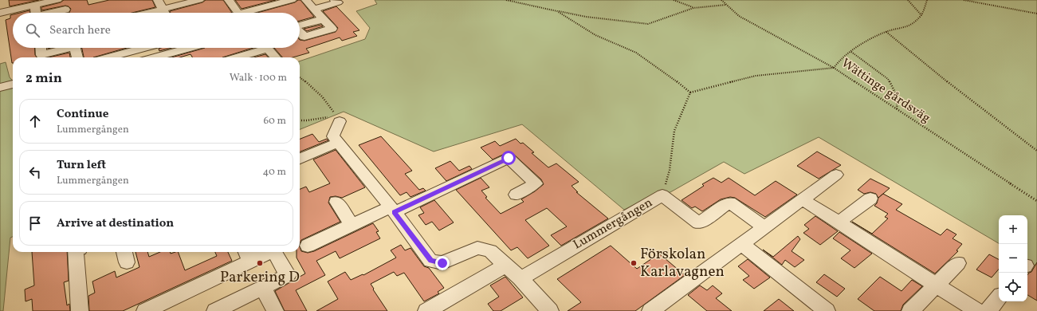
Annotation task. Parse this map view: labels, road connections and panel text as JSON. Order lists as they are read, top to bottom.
{
  "streets": {
    "street": ["Lummergången"],
    "path": ["Wättinge gårdsväg"]
  },
  "places": ["Parkering D", "Förskolan Karlavagnen"],
  "page": {
    "search": "Search here",
    "heading": ["2 min", "Walk · 100 m"],
    "list": [
      ["Continue", "Lummergången", "60 m"],
      ["Turn left", "Lummergången", "40 m"],
      "Arrive at destination"
    ],
    "map_buttons": ["+", "−"]
  }
}
